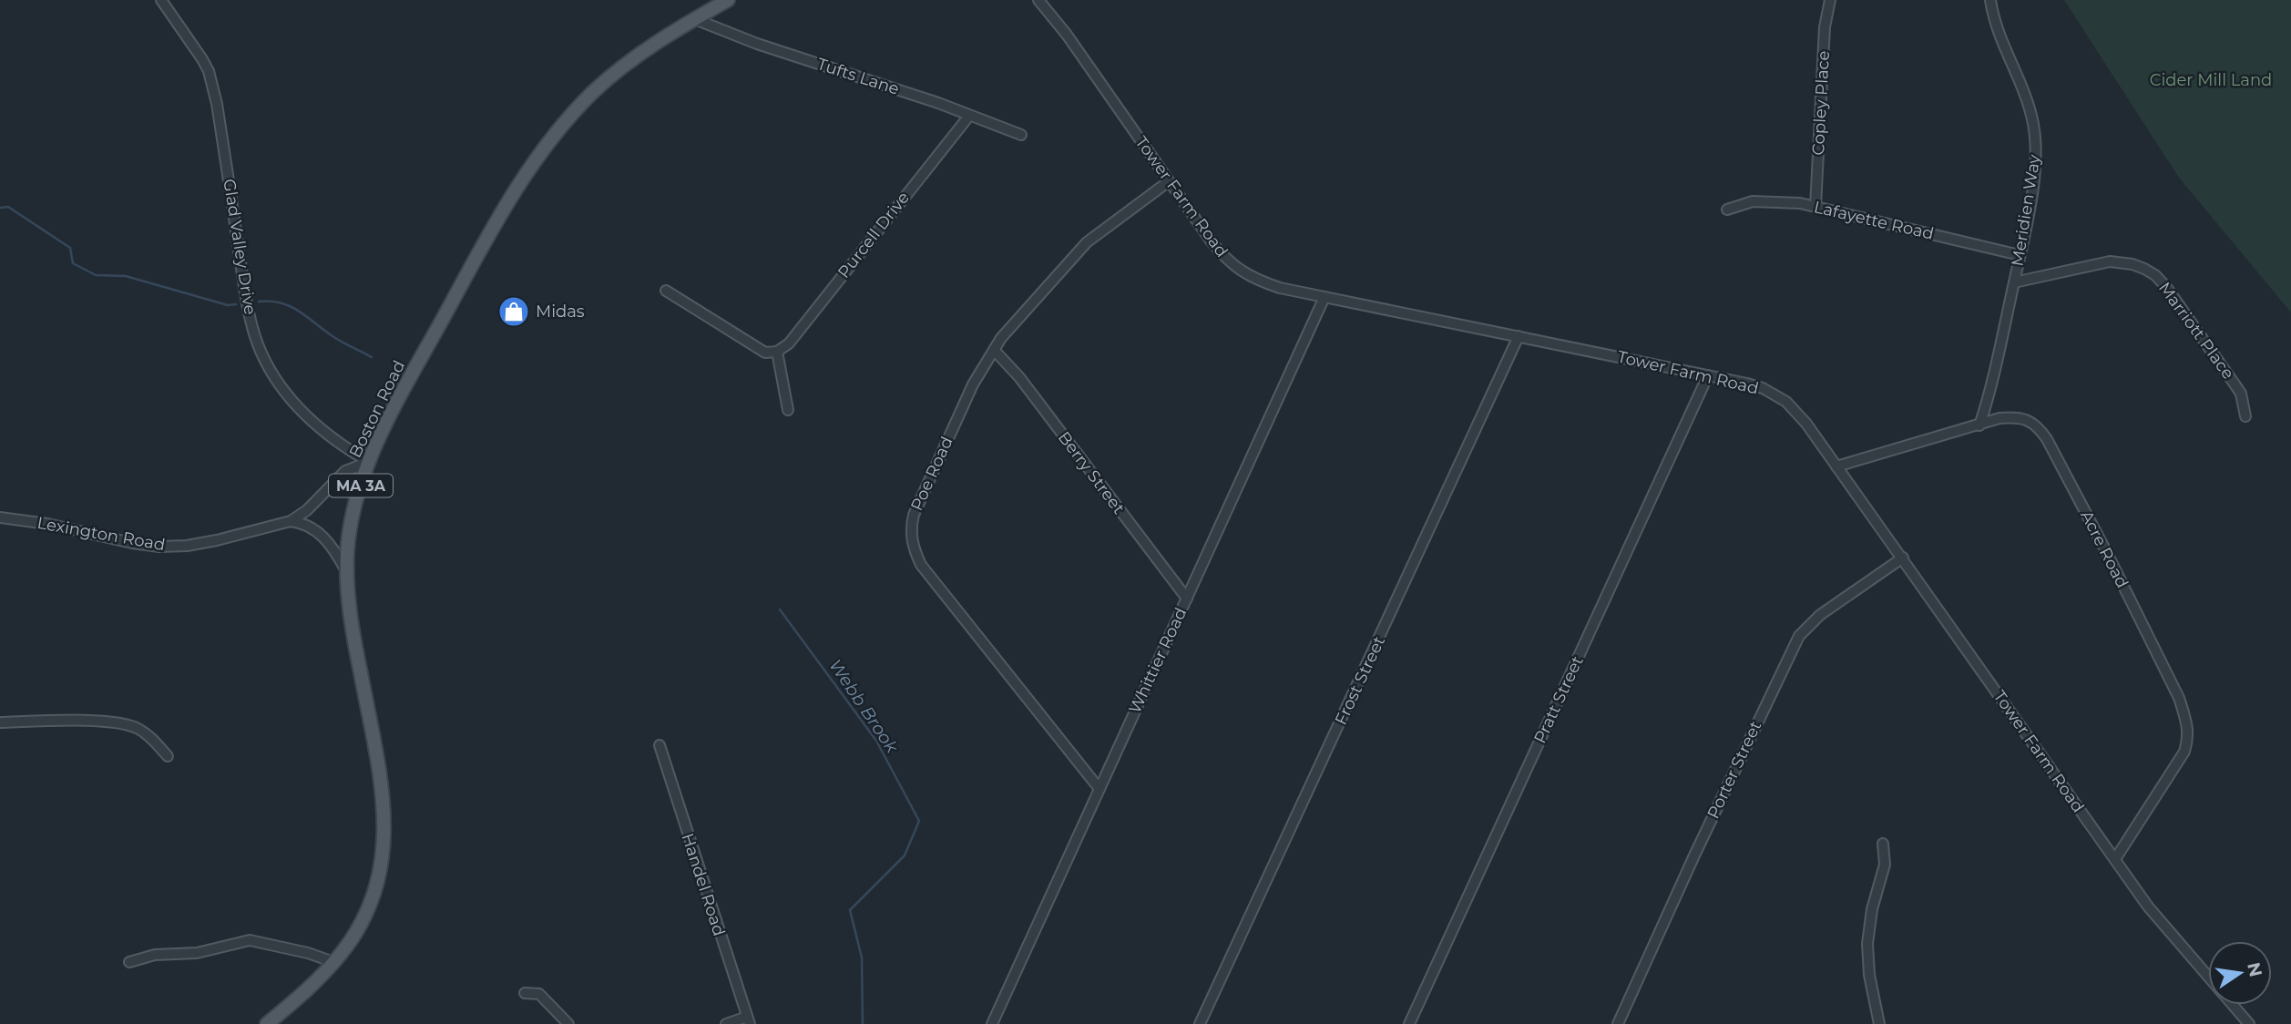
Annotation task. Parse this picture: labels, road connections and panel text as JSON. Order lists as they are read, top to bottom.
{
  "streets": {
    "main road": ["Boston Road", "MA 3A"],
    "street": [
      "Tufts Lane",
      "Copley Place",
      "Tower Farm Road",
      "Meridien Way",
      "Lafayette Road",
      "Purcell Drive",
      "Glad Valley Drive",
      "Marriott Place",
      "Berry Street",
      "Poe Road",
      "Lexington Road",
      "Acre Road",
      "Whittier Road",
      "Frost Street",
      "Pratt Street",
      "Porter Street",
      "Handel Road"
    ]
  },
  "crossings": [
    ["Tufts Lane", "Purcell Drive"],
    ["Tufts Lane", "Boston Road"],
    ["Copley Place", "Lafayette Road"],
    ["Tower Farm Road", "Poe Road"],
    ["Tower Farm Road", "Acre Road"],
    ["Tower Farm Road", "Whittier Road"],
    ["Tower Farm Road", "Frost Street"],
    ["Tower Farm Road", "Pratt Street"],
    ["Tower Farm Road", "Porter Street"],
    ["Meridien Way", "Lafayette Road"],
    ["Meridien Way", "Marriott Place"],
    ["Meridien Way", "Acre Road"],
    ["Glad Valley Drive", "Boston Road"],
    ["Glad Valley Drive", "Lexington Road"],
    ["Boston Road", "Lexington Road"],
    ["Berry Street", "Poe Road"],
    ["Berry Street", "Whittier Road"],
    ["Poe Road", "Whittier Road"]
  ],
  "water": ["Webb Brook"],
  "parks": ["Cider Mill Land"],
  "places": {
    "shop": ["Midas"]
  },
  "north": "right"
}
